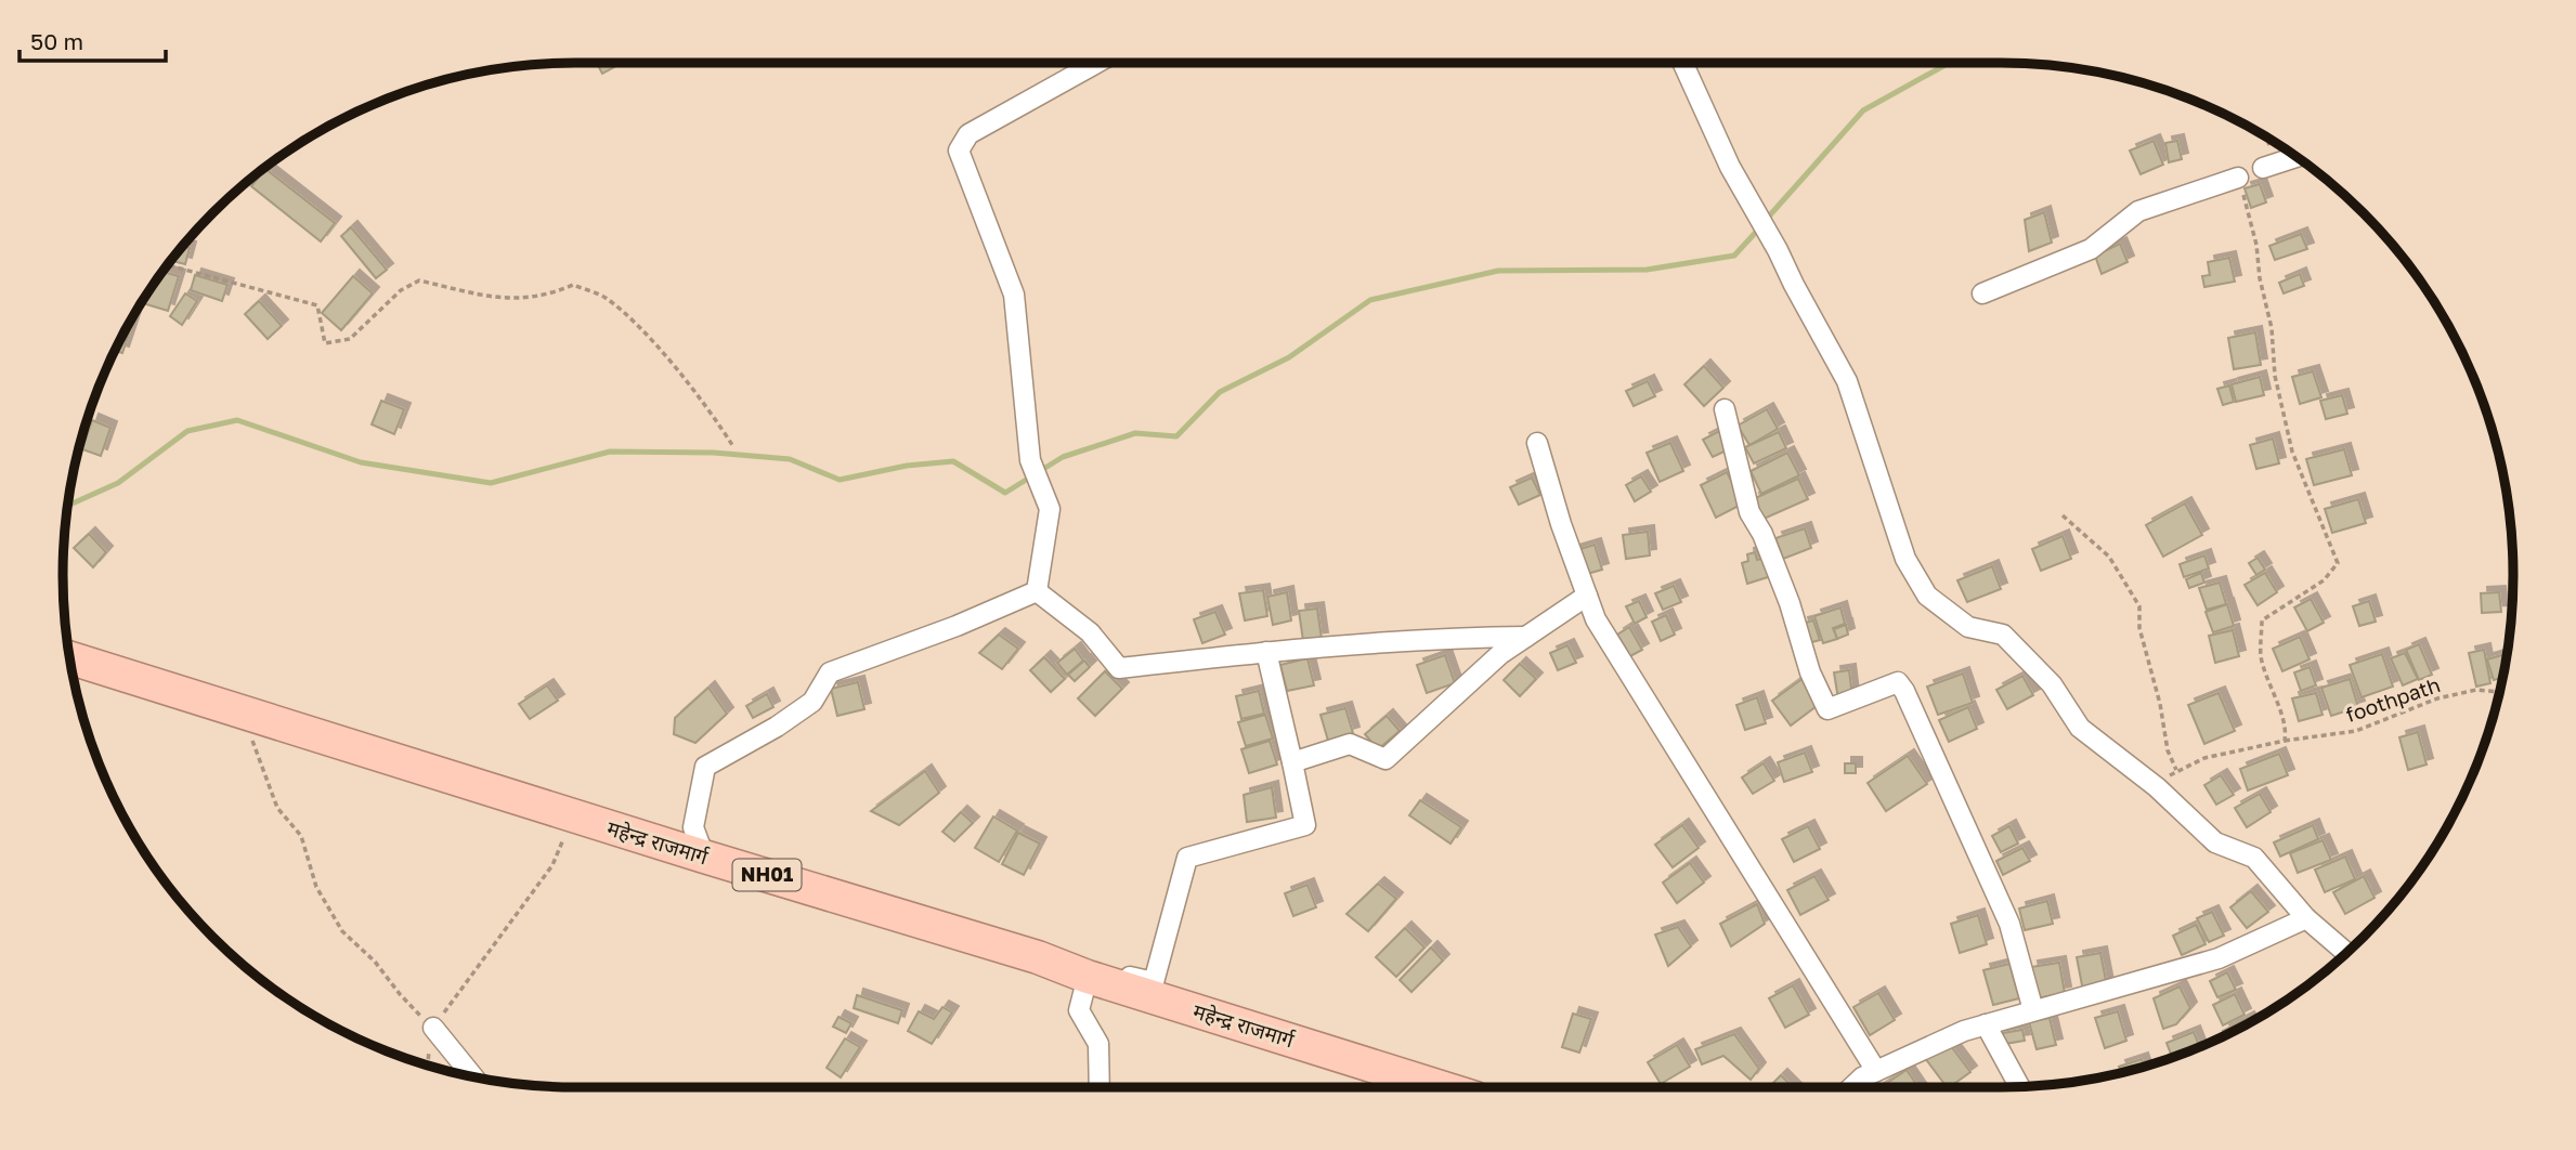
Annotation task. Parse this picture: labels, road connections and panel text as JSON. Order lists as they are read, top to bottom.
{
  "streets": {
    "highway": ["महेन्द्र राजमार्ग", "NH01"],
    "path": ["foothpath"]
  },
  "scale_bar": "50 m"
}
